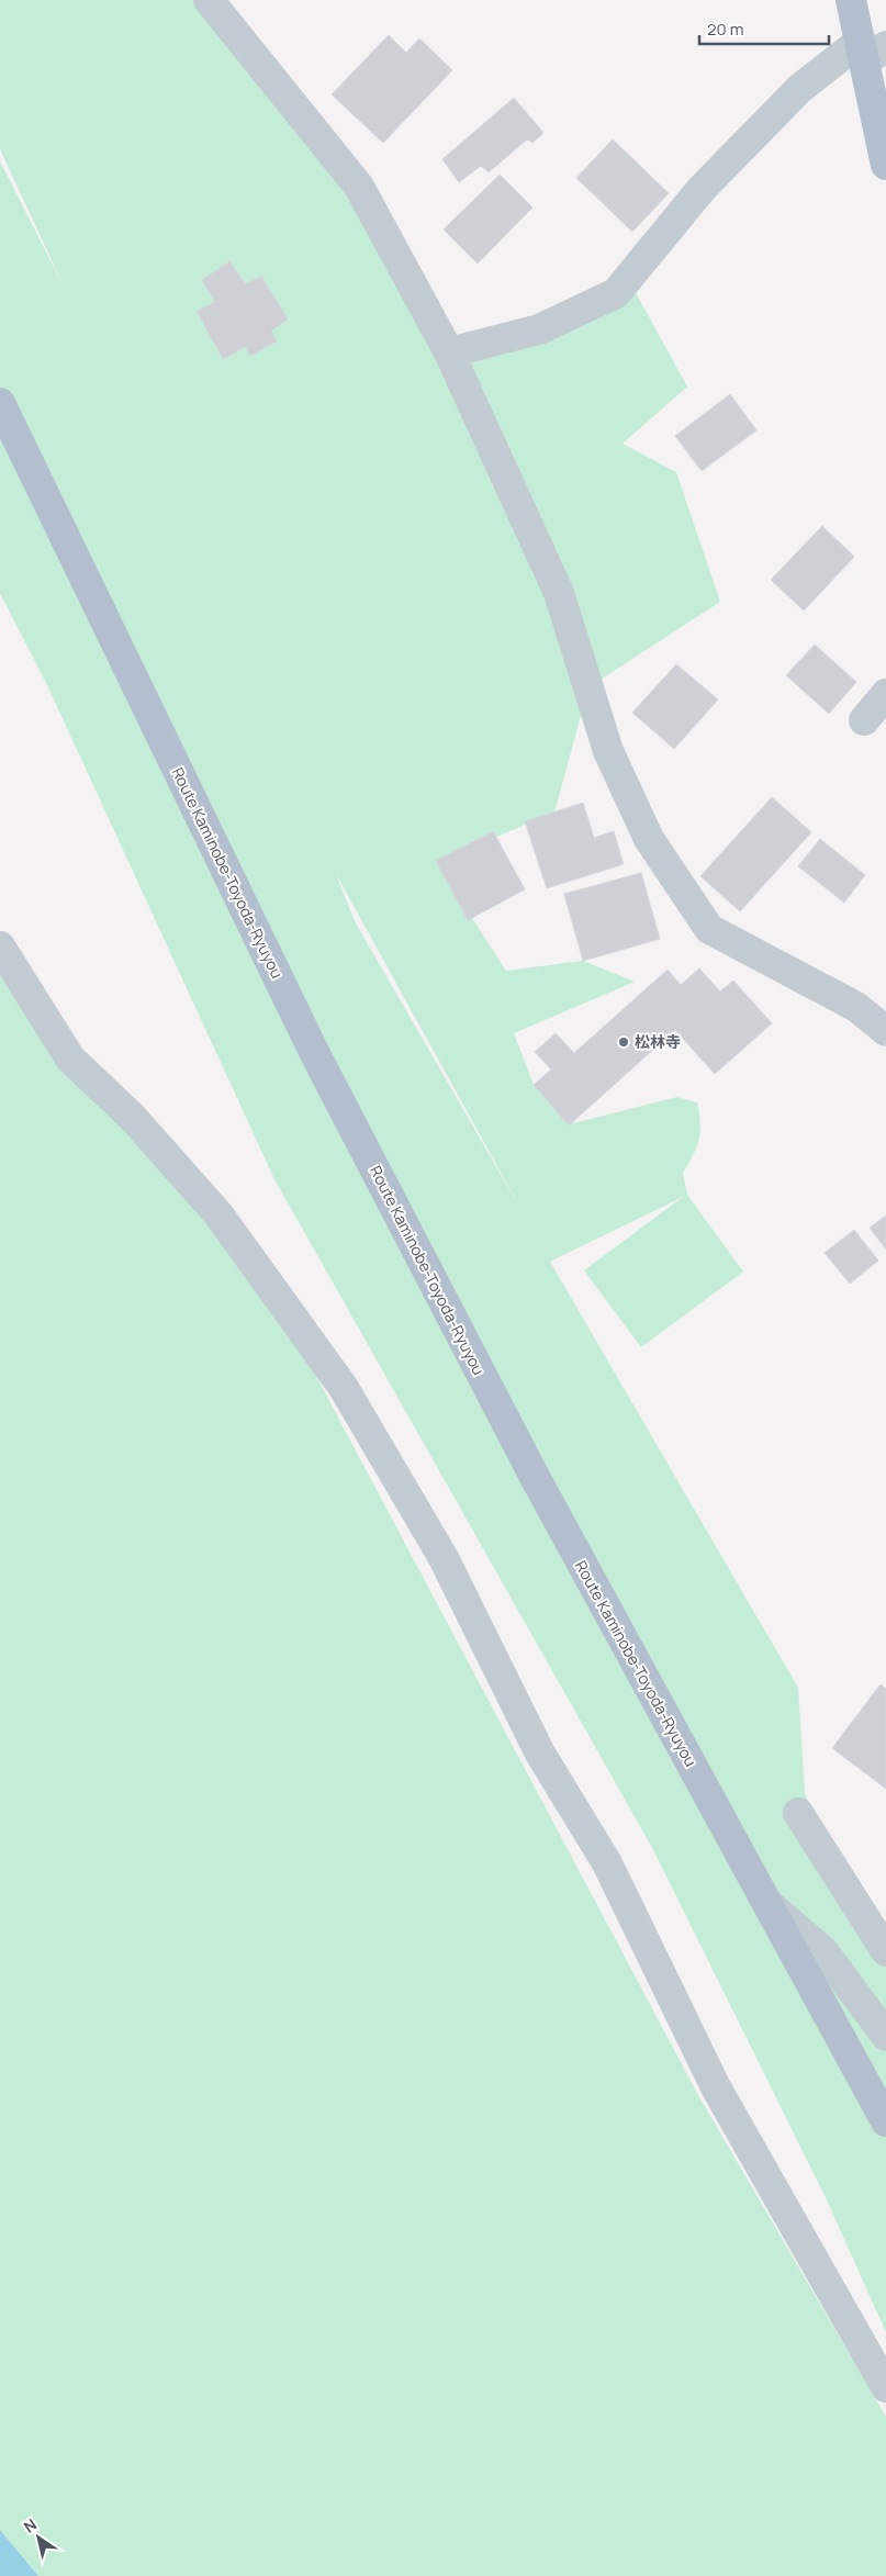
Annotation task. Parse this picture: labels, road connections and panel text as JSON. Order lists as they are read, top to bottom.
{
  "streets": {
    "main road": ["Route Kaminobe-Toyoda-Ryuyou"]
  },
  "places": ["松林寺"],
  "scale_bar": "20 m",
  "north": "top left"
}
